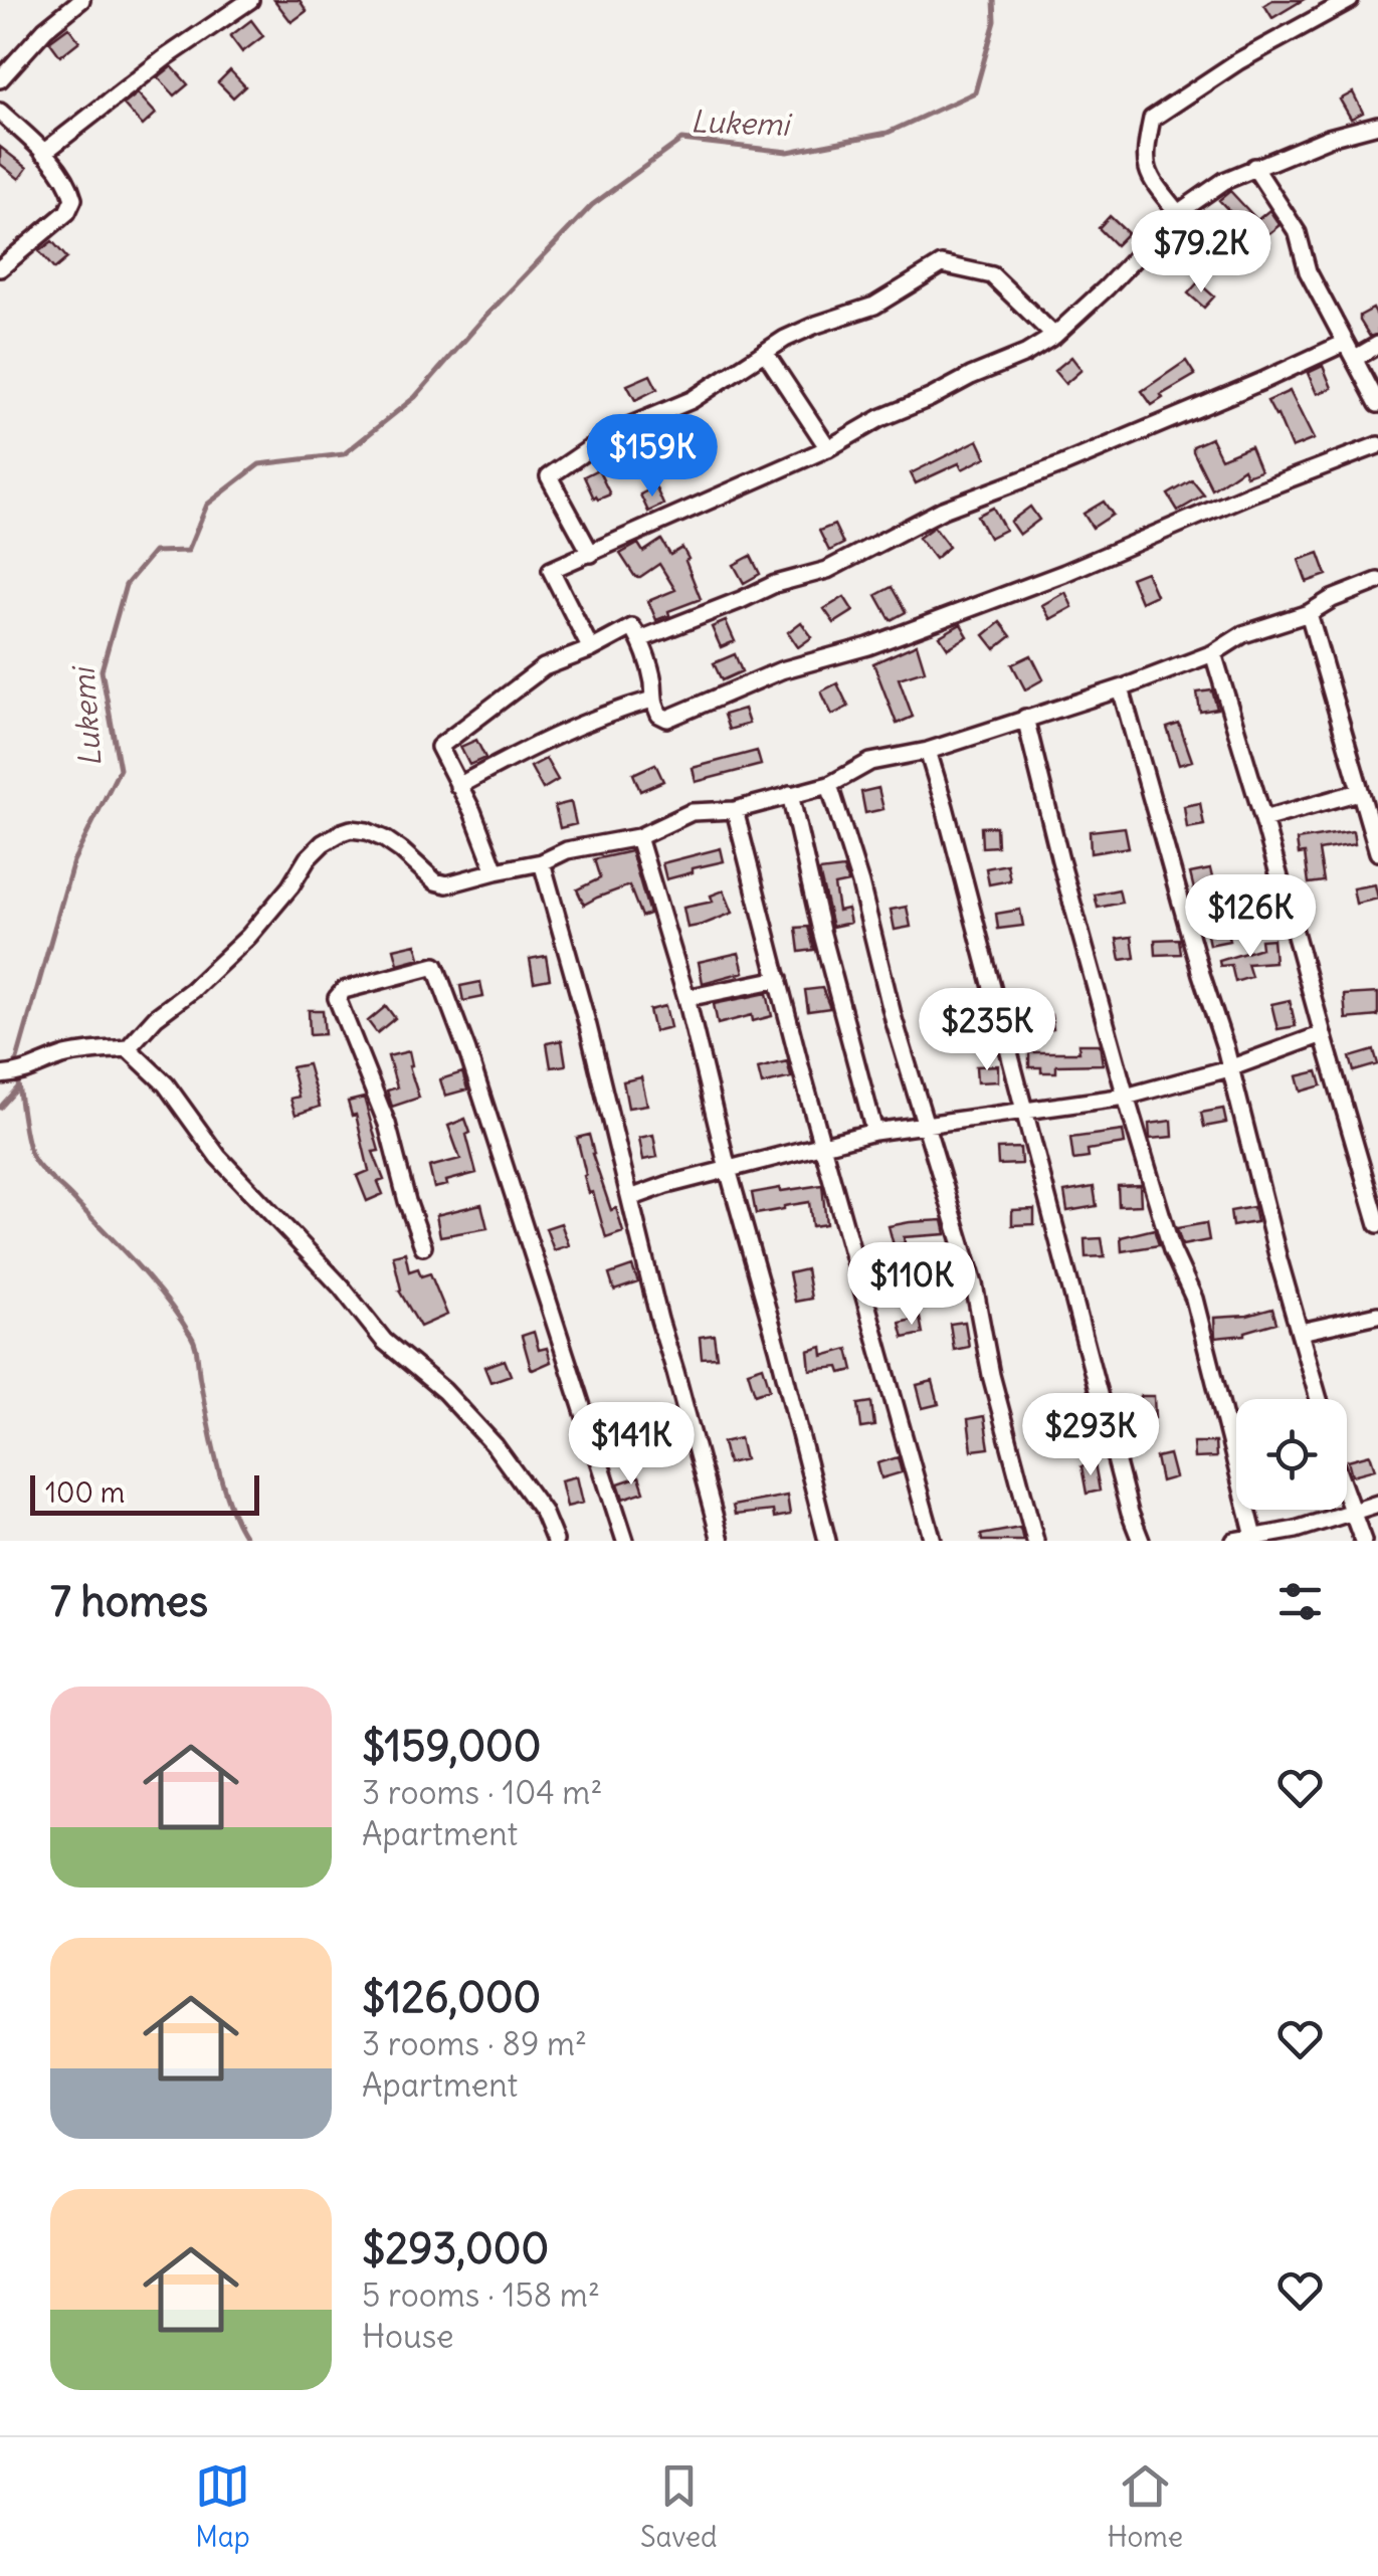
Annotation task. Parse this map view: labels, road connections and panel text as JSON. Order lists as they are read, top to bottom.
{
  "water": ["Lukemi"],
  "scale_bar": "100 m",
  "page": {
    "price": [
      "$79.2K",
      "$159K",
      "$126K",
      "$235K",
      "$110K",
      "$293K",
      "$141K"
    ],
    "scale": "100 m",
    "heading": "7 homes",
    "list": [
      {
        "name": "$159,000",
        "note": "3 rooms · 104 m² · Apartment"
      },
      {
        "name": "$126,000",
        "note": "3 rooms · 89 m² · Apartment"
      },
      {
        "name": "$293,000",
        "note": "5 rooms · 158 m² · House"
      }
    ],
    "tabs": ["Map", "Saved", "Home"]
  }
}
